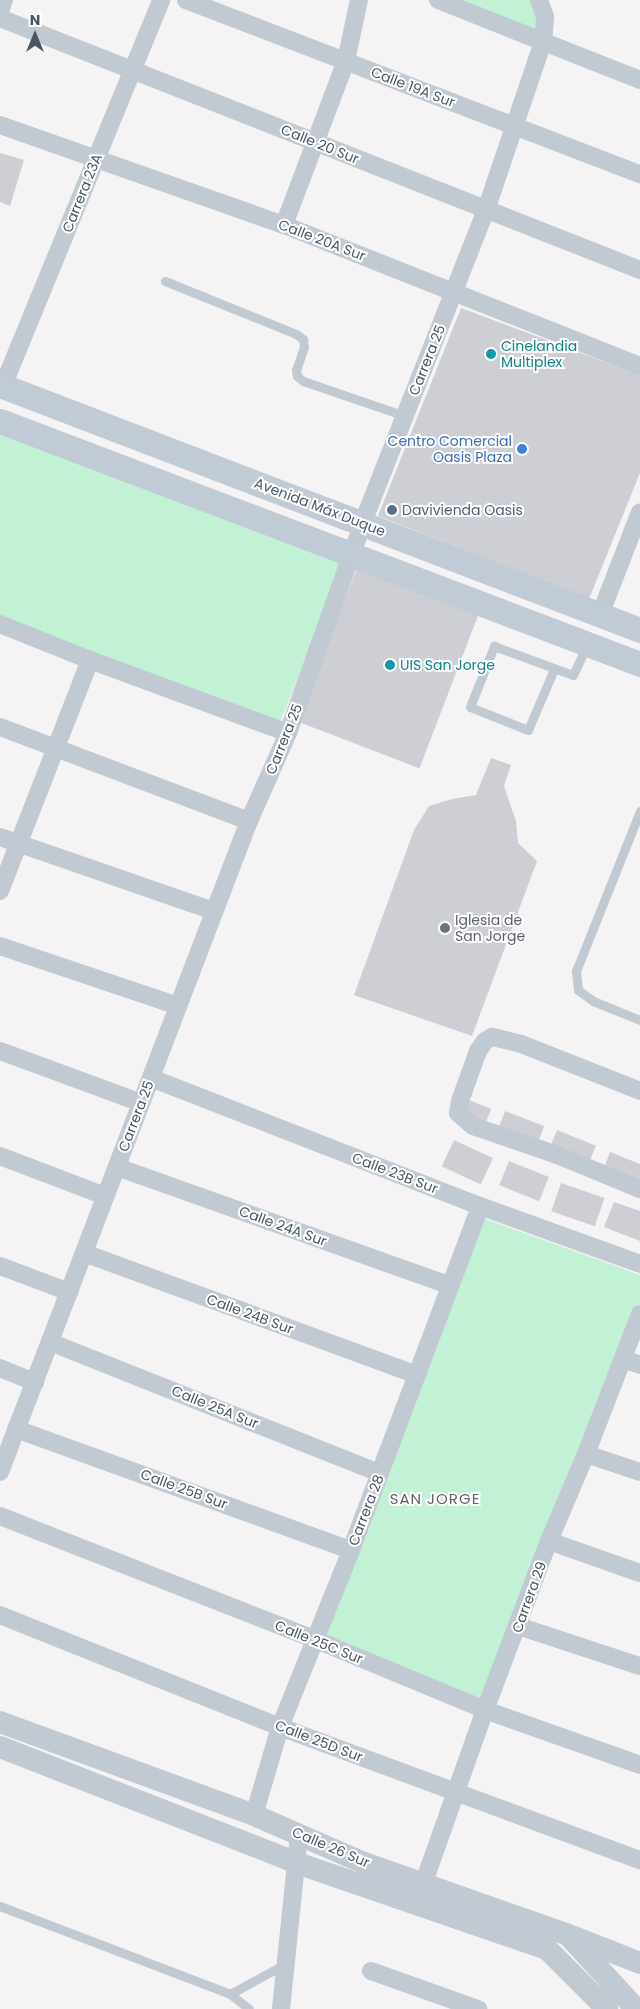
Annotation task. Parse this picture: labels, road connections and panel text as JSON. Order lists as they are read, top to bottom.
{
  "streets": {
    "main road": ["Avenida Máx Duque"],
    "street": [
      "Calle 19A Sur",
      "Calle 20 Sur",
      "Carrera 23A",
      "Calle 20A Sur",
      "Carrera 25",
      "Calle 23B Sur",
      "Calle 24A Sur",
      "Calle 24B Sur",
      "Calle 25A Sur",
      "Calle 25B Sur",
      "Carrera 28",
      "Carrera 29",
      "Calle 25C Sur",
      "Calle 25D Sur",
      "Calle 26 Sur"
    ]
  },
  "crossings": [
    ["Calle 19A Sur", "Carrera 25"],
    ["Calle 20 Sur", "Carrera 23A"],
    ["Calle 20 Sur", "Carrera 25"],
    ["Carrera 23A", "Calle 20A Sur"],
    ["Carrera 23A", "Avenida Máx Duque"],
    ["Calle 20A Sur", "Carrera 25"],
    ["Carrera 25", "Avenida Máx Duque"],
    ["Carrera 25", "Calle 23B Sur"],
    ["Carrera 25", "Calle 24A Sur"],
    ["Carrera 25", "Calle 24B Sur"],
    ["Carrera 25", "Calle 25A Sur"],
    ["Carrera 25", "Calle 25B Sur"],
    ["Calle 23B Sur", "Carrera 28"],
    ["Calle 24A Sur", "Carrera 28"],
    ["Calle 24B Sur", "Carrera 28"],
    ["Calle 25A Sur", "Carrera 28"],
    ["Calle 25B Sur", "Carrera 28"],
    ["Carrera 28", "Calle 25C Sur"],
    ["Carrera 28", "Calle 25D Sur"],
    ["Carrera 28", "Calle 26 Sur"],
    ["Carrera 29", "Calle 25C Sur"],
    ["Carrera 29", "Calle 25D Sur"],
    ["Carrera 29", "Calle 26 Sur"]
  ],
  "districts": ["SAN JORGE"],
  "places": [
    "Cinelandia Multiplex",
    "Centro Comercial Oasis Plaza",
    "Davivienda Oasis",
    "UIS San Jorge",
    "Iglesia de San Jorge"
  ],
  "north": "top"
}
